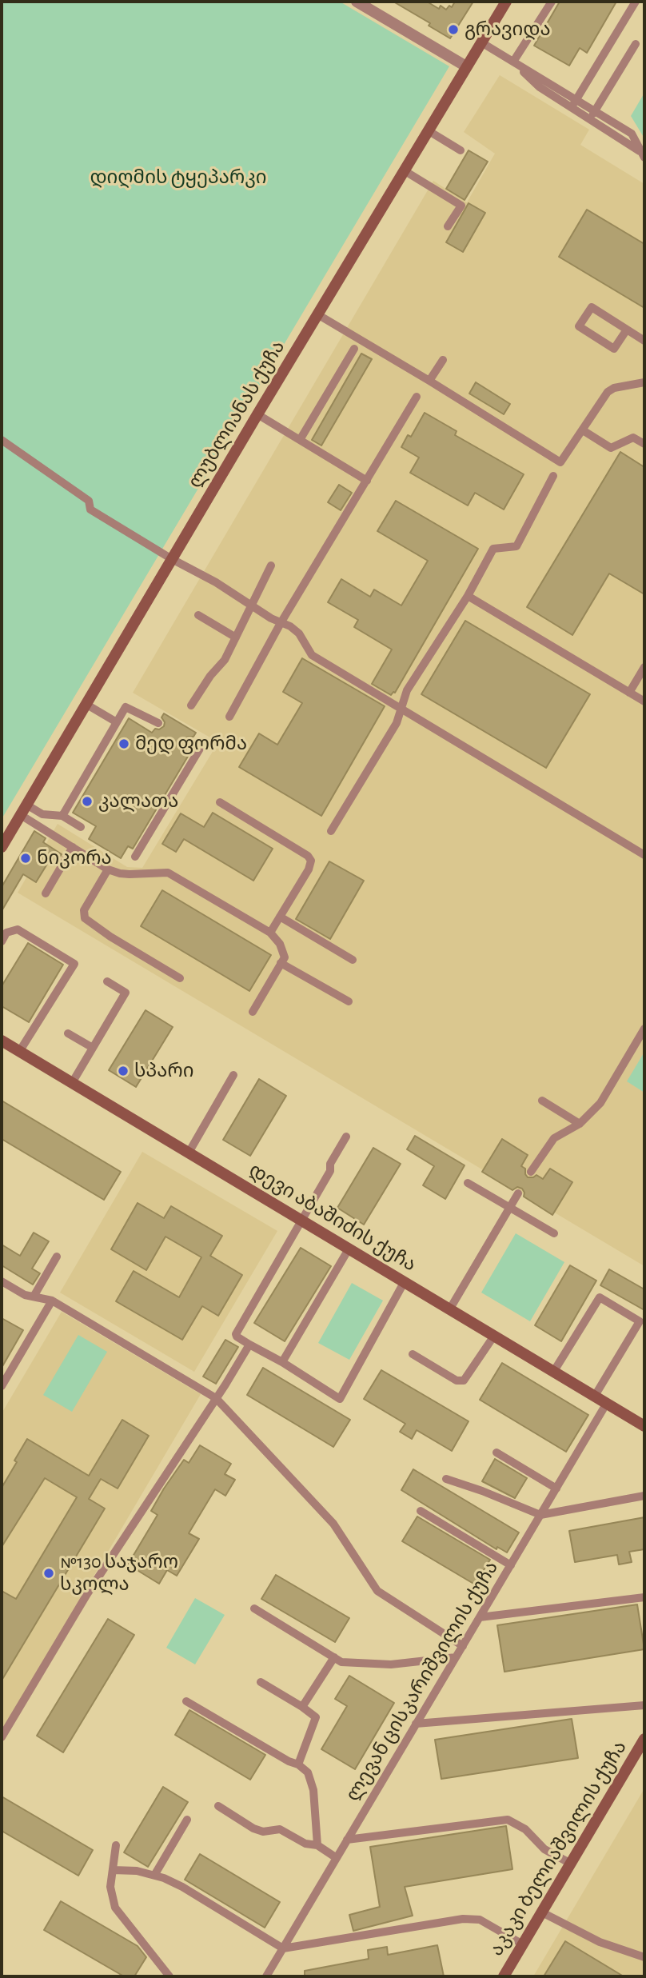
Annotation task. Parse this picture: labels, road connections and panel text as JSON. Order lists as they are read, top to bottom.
{
  "streets": {
    "street": ["ლუბლიანას ქუჩა", "დევი აბაშიძის ქუჩა", "აკაკი ბელიაშვილის ქუჩა"],
    "lane": ["ლევან ცისკარიშვილის ქუჩა"]
  },
  "crossings": [
    ["დევი აბაშიძის ქუჩა", "ლევან ცისკარიშვილის ქუჩა"]
  ],
  "parks": ["დიღმის ტყეპარკი"],
  "places": [
    "გრავიდა",
    "მედ ფორმა",
    "კალათა",
    "ნიკორა",
    "სპარი",
    "№130 საჯარო სკოლა"
  ]
}
